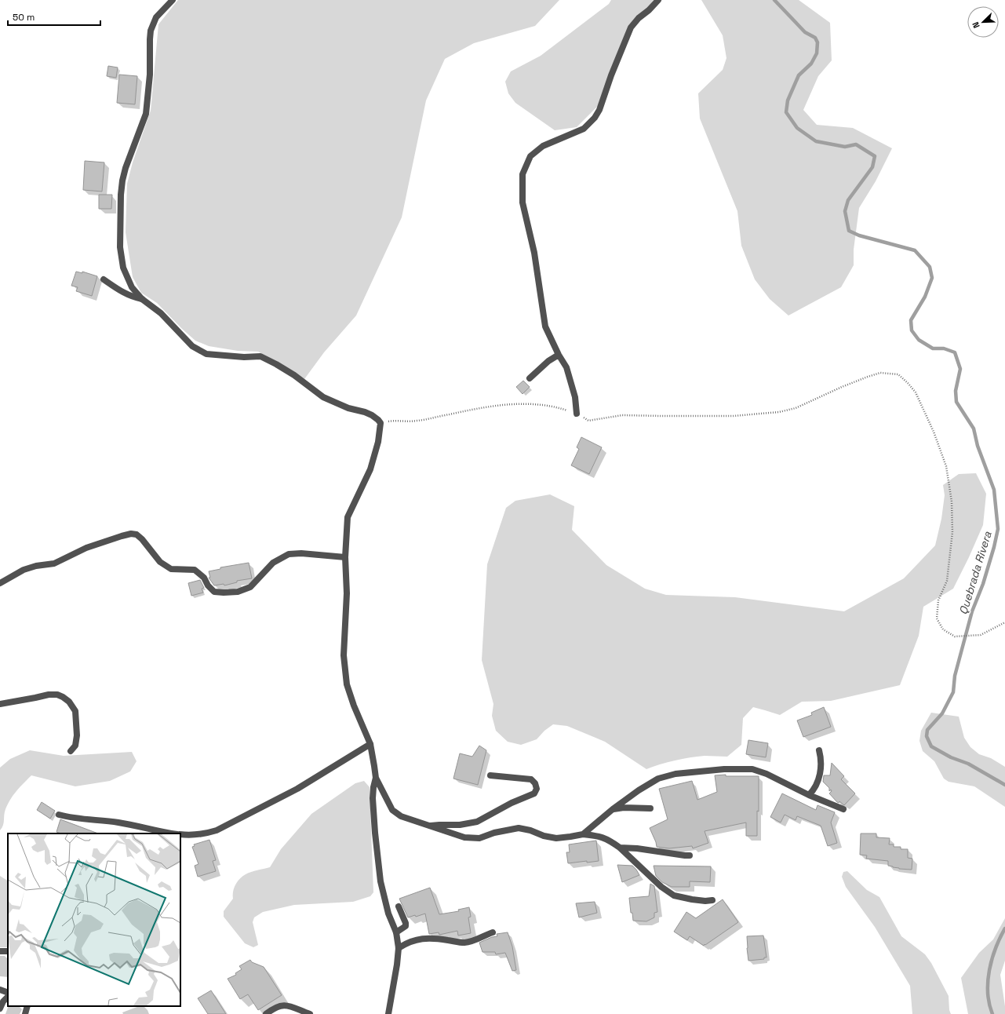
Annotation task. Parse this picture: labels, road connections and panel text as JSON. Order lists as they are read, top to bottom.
{
  "water": ["Quebrada Rivera"],
  "scale_bar": "50 m",
  "north": "bottom left"
}
